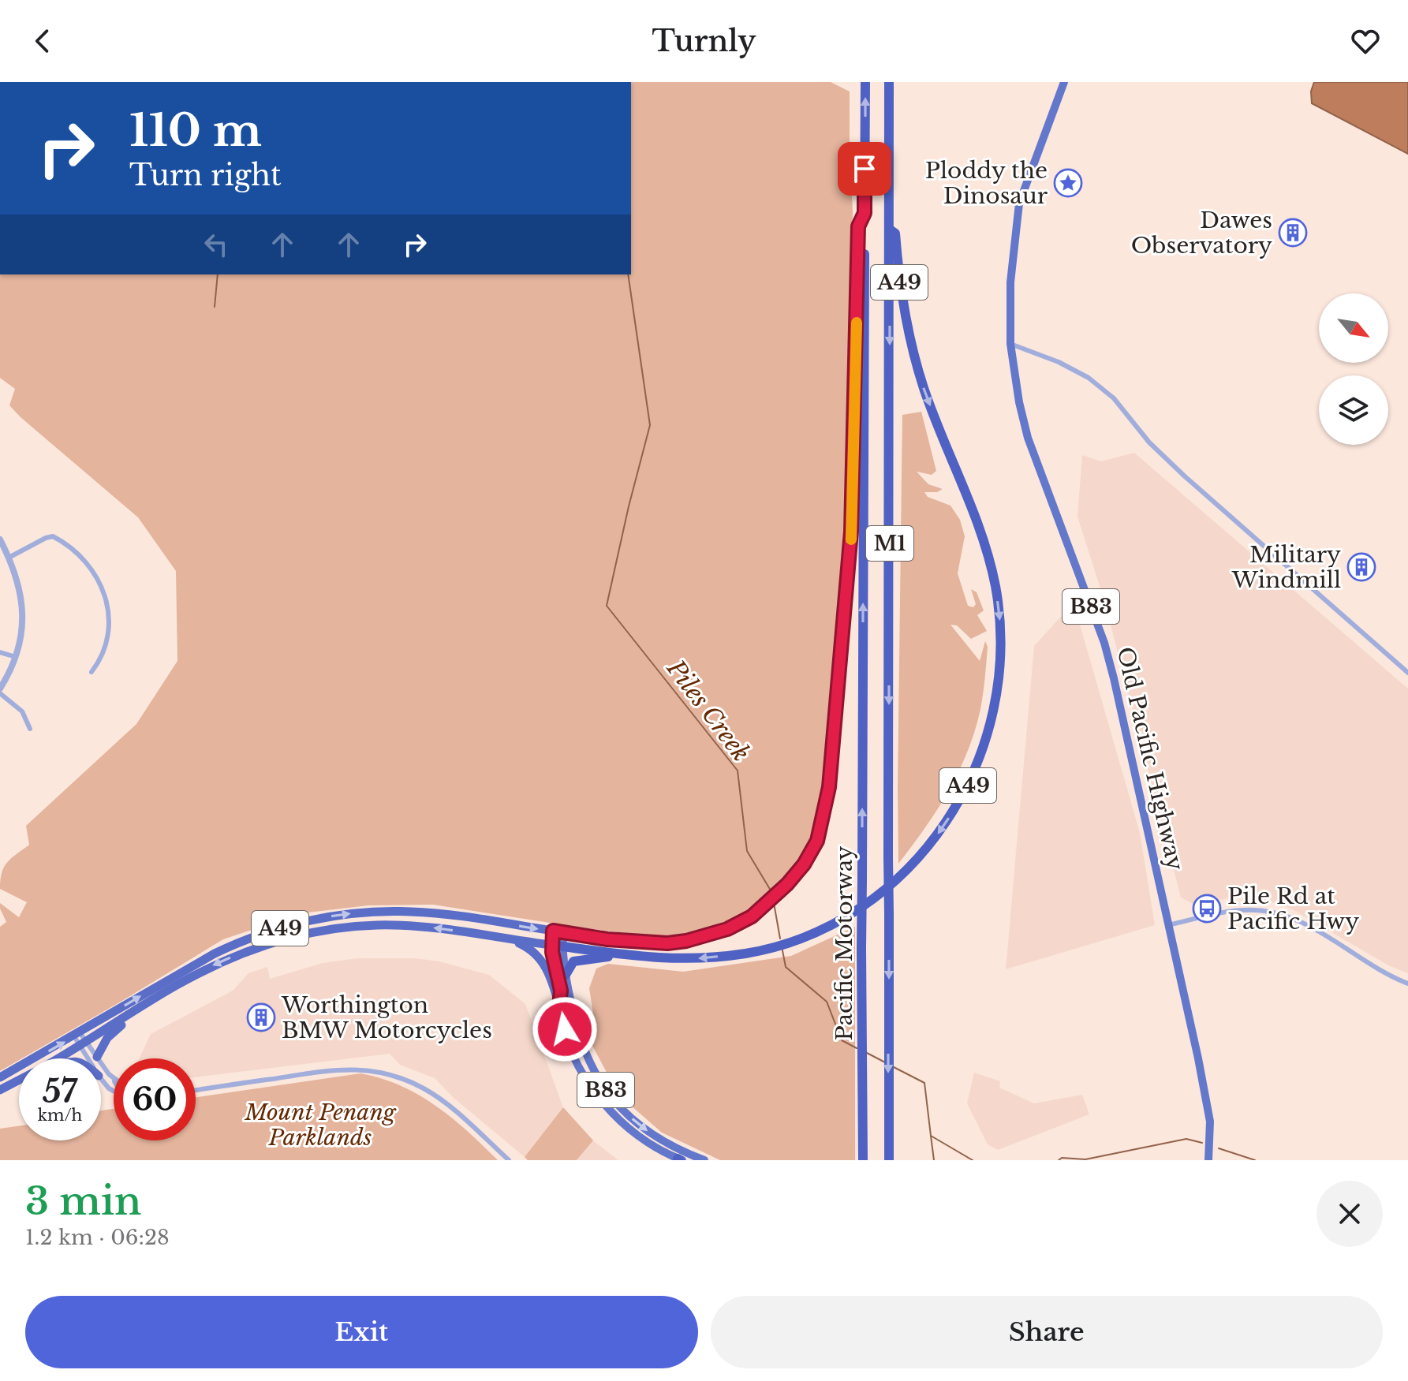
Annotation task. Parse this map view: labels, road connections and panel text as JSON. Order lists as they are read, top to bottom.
{
  "streets": {
    "highway": ["A49", "M1", "Pacific Motorway"],
    "main road": ["B83", "Old Pacific Highway"]
  },
  "crossings": [
    ["A49", "B83"],
    ["A49", "Pacific Motorway"]
  ],
  "water": ["Piles Creek"],
  "parks": ["Mount Penang Parklands"],
  "places": {
    "place": ["Ploddy the Dinosaur"],
    "building": ["Dawes Observatory", "Military Windmill", "Worthington BMW Motorcycles"],
    "bus stop": ["Pile Rd at Pacific Hwy"]
  },
  "north": "bottom right",
  "page": {
    "header": "Turnly",
    "turn": ["110 m", "Turn right"],
    "speed": "57 km/h",
    "limit": "60",
    "heading": ["3 min", "1.2 km · 06:28"],
    "buttons": ["Exit", "Share"]
  }
}
